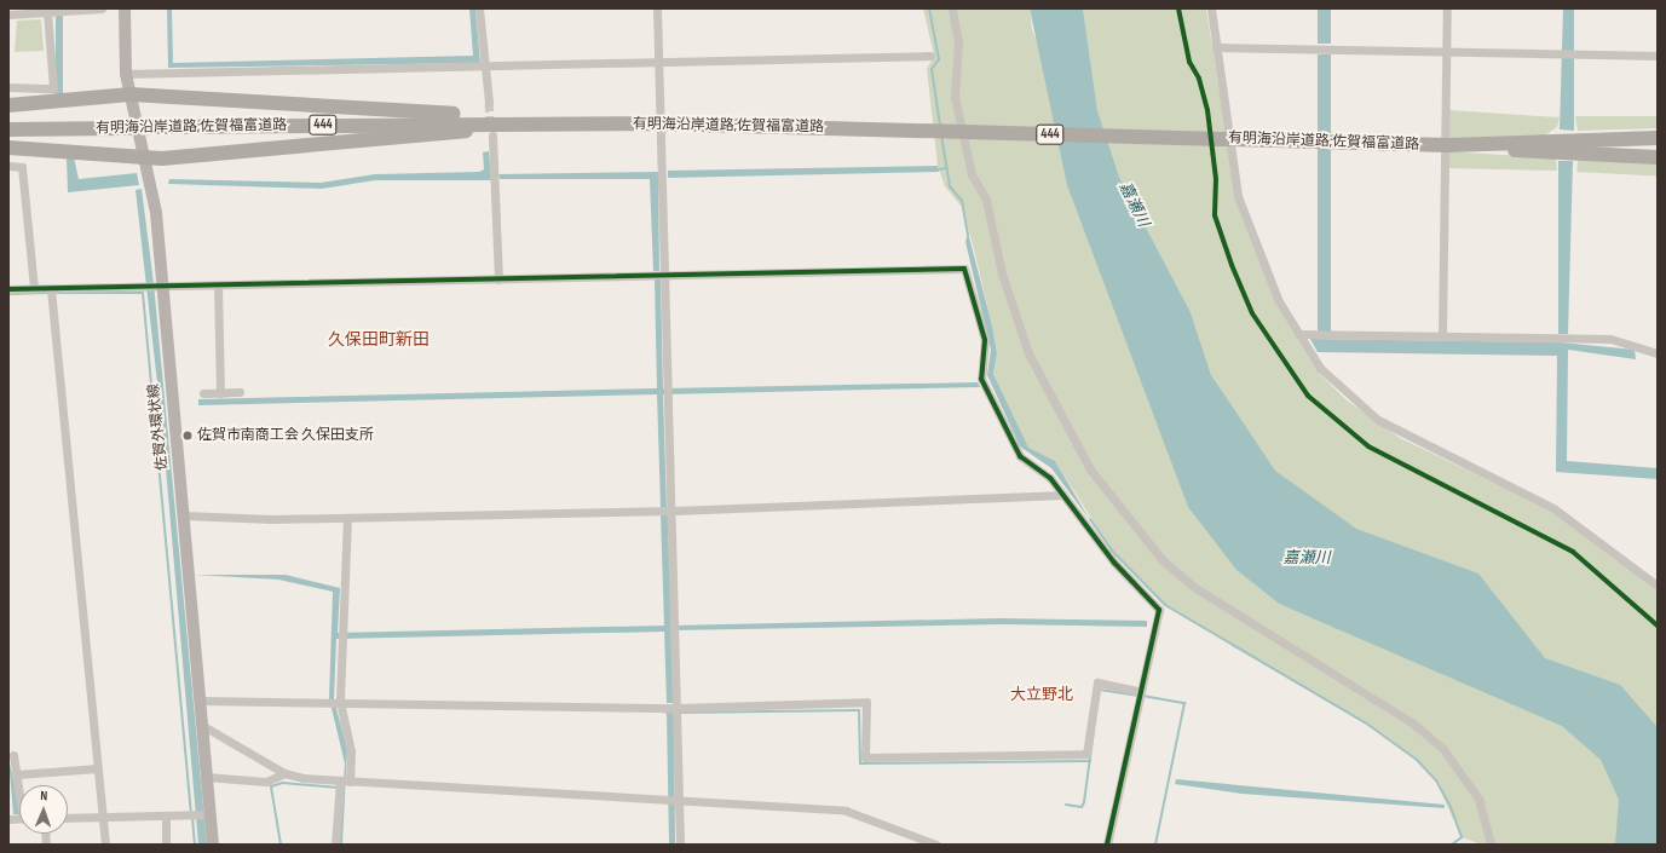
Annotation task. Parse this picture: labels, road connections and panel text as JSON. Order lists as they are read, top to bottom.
{
  "streets": {
    "highway": ["444", "有明海沿岸道路;佐賀福富道路"],
    "main road": ["佐賀外環状線"]
  },
  "districts": ["久保田町新田", "大立野北"],
  "water": ["嘉瀬川"],
  "places": ["佐賀市南商工会 久保田支所"],
  "north": "top"
}
